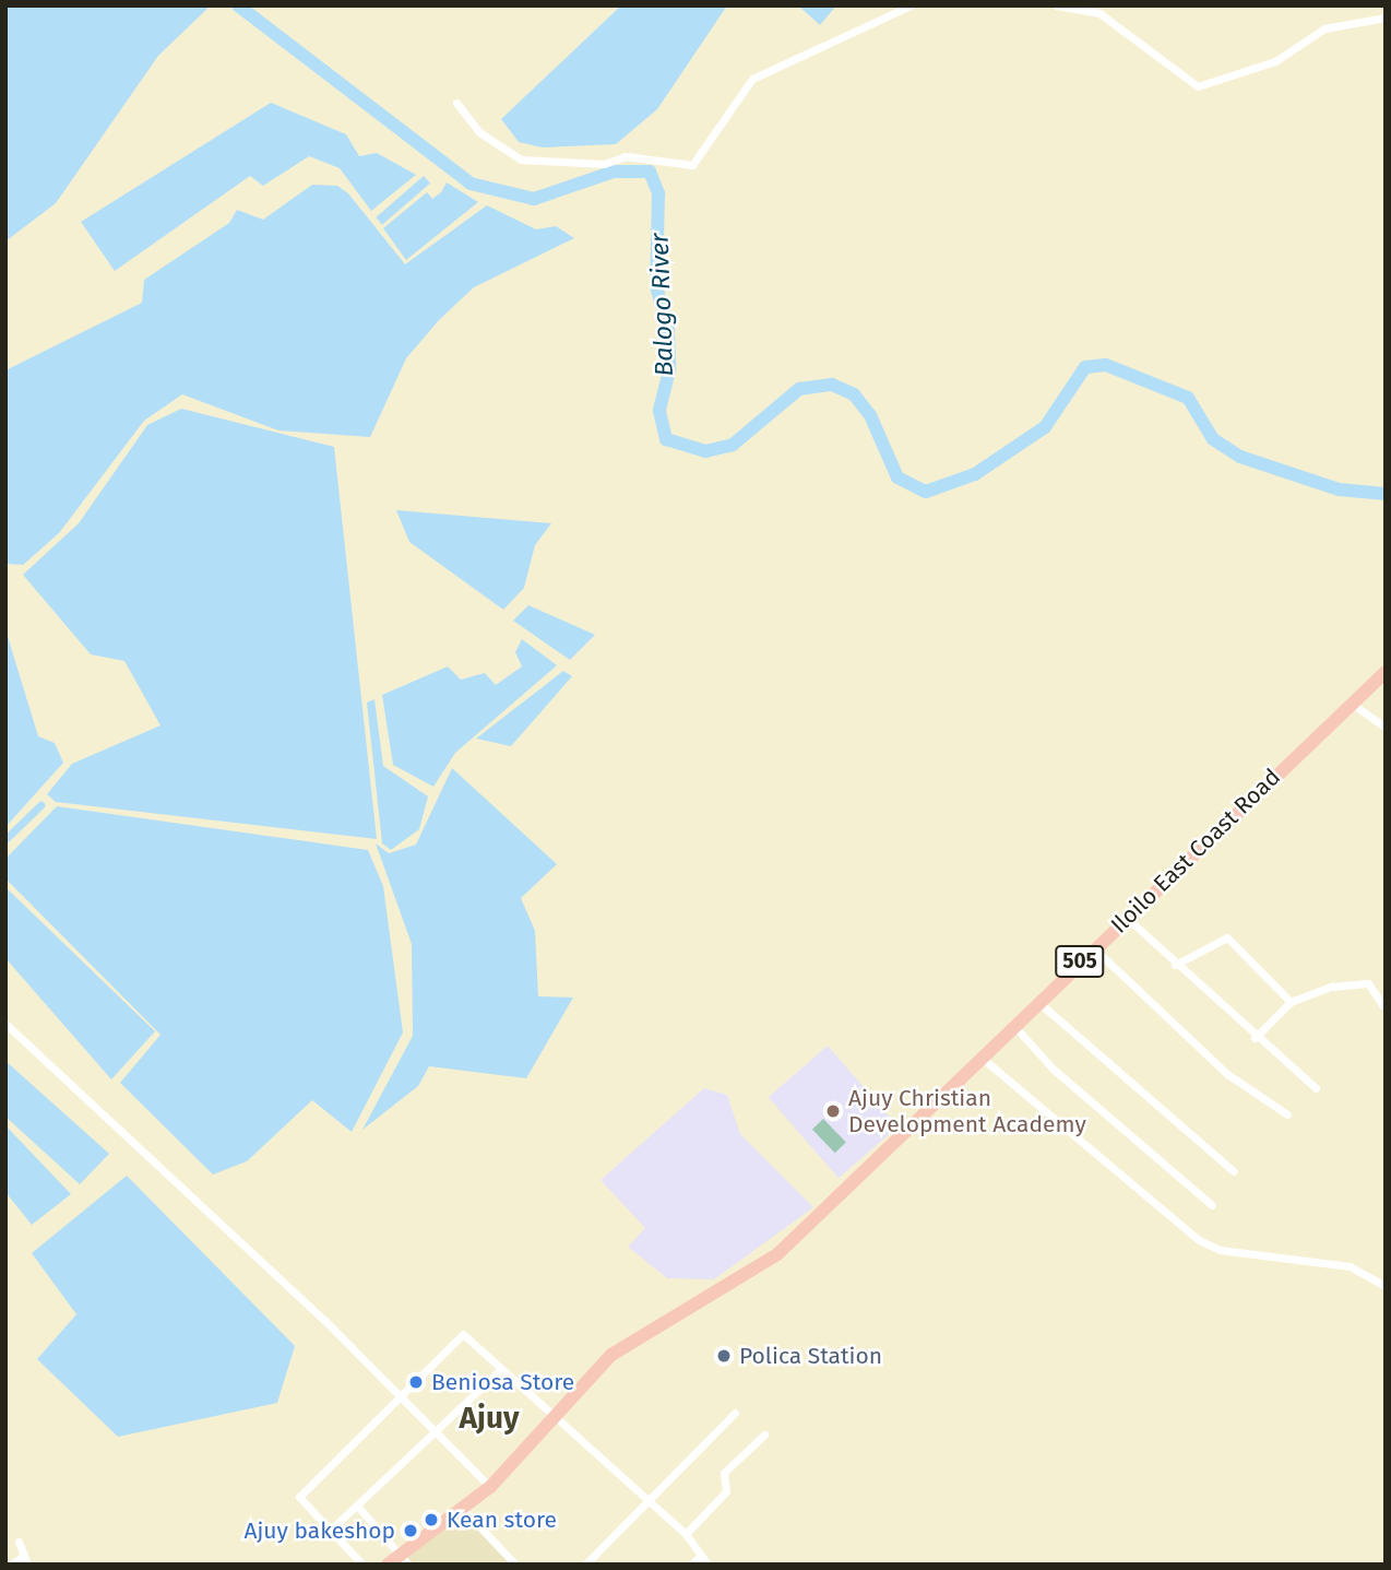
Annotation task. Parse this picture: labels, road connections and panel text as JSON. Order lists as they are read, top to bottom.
{
  "streets": {
    "main road": ["Iloilo East Coast Road", "505"]
  },
  "crossings": [
    ["Iloilo East Coast Road", "505"]
  ],
  "districts": ["Ajuy"],
  "water": ["Balogo River"],
  "places": [
    "Ajuy Christian Development Academy",
    "Polica Station",
    "Beniosa Store",
    "Kean store",
    "Ajuy bakeshop"
  ]
}
